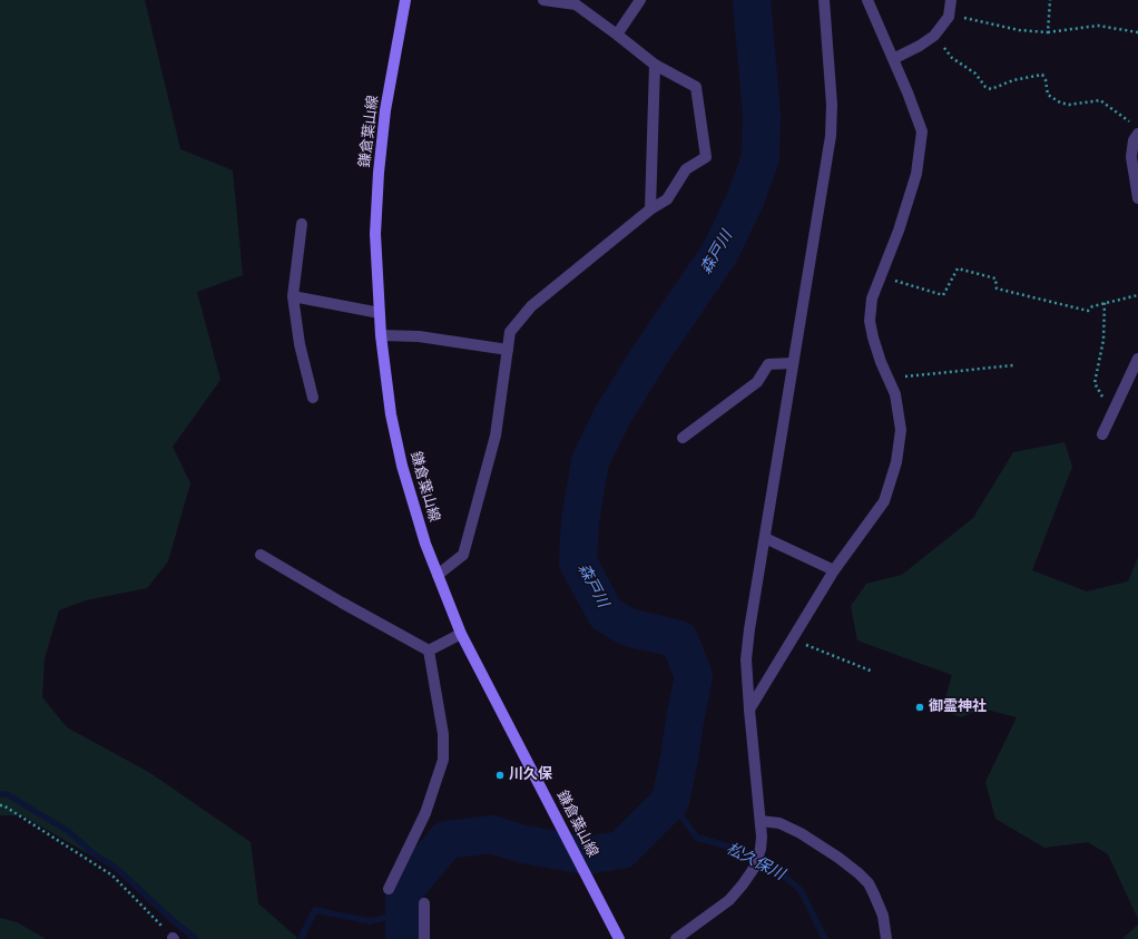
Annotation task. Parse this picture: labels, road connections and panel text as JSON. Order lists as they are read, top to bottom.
{
  "streets": {
    "main road": ["鎌倉葉山線"]
  },
  "water": ["森戸川", "松久保川"],
  "places": ["御霊神社", "川久保"]
}
